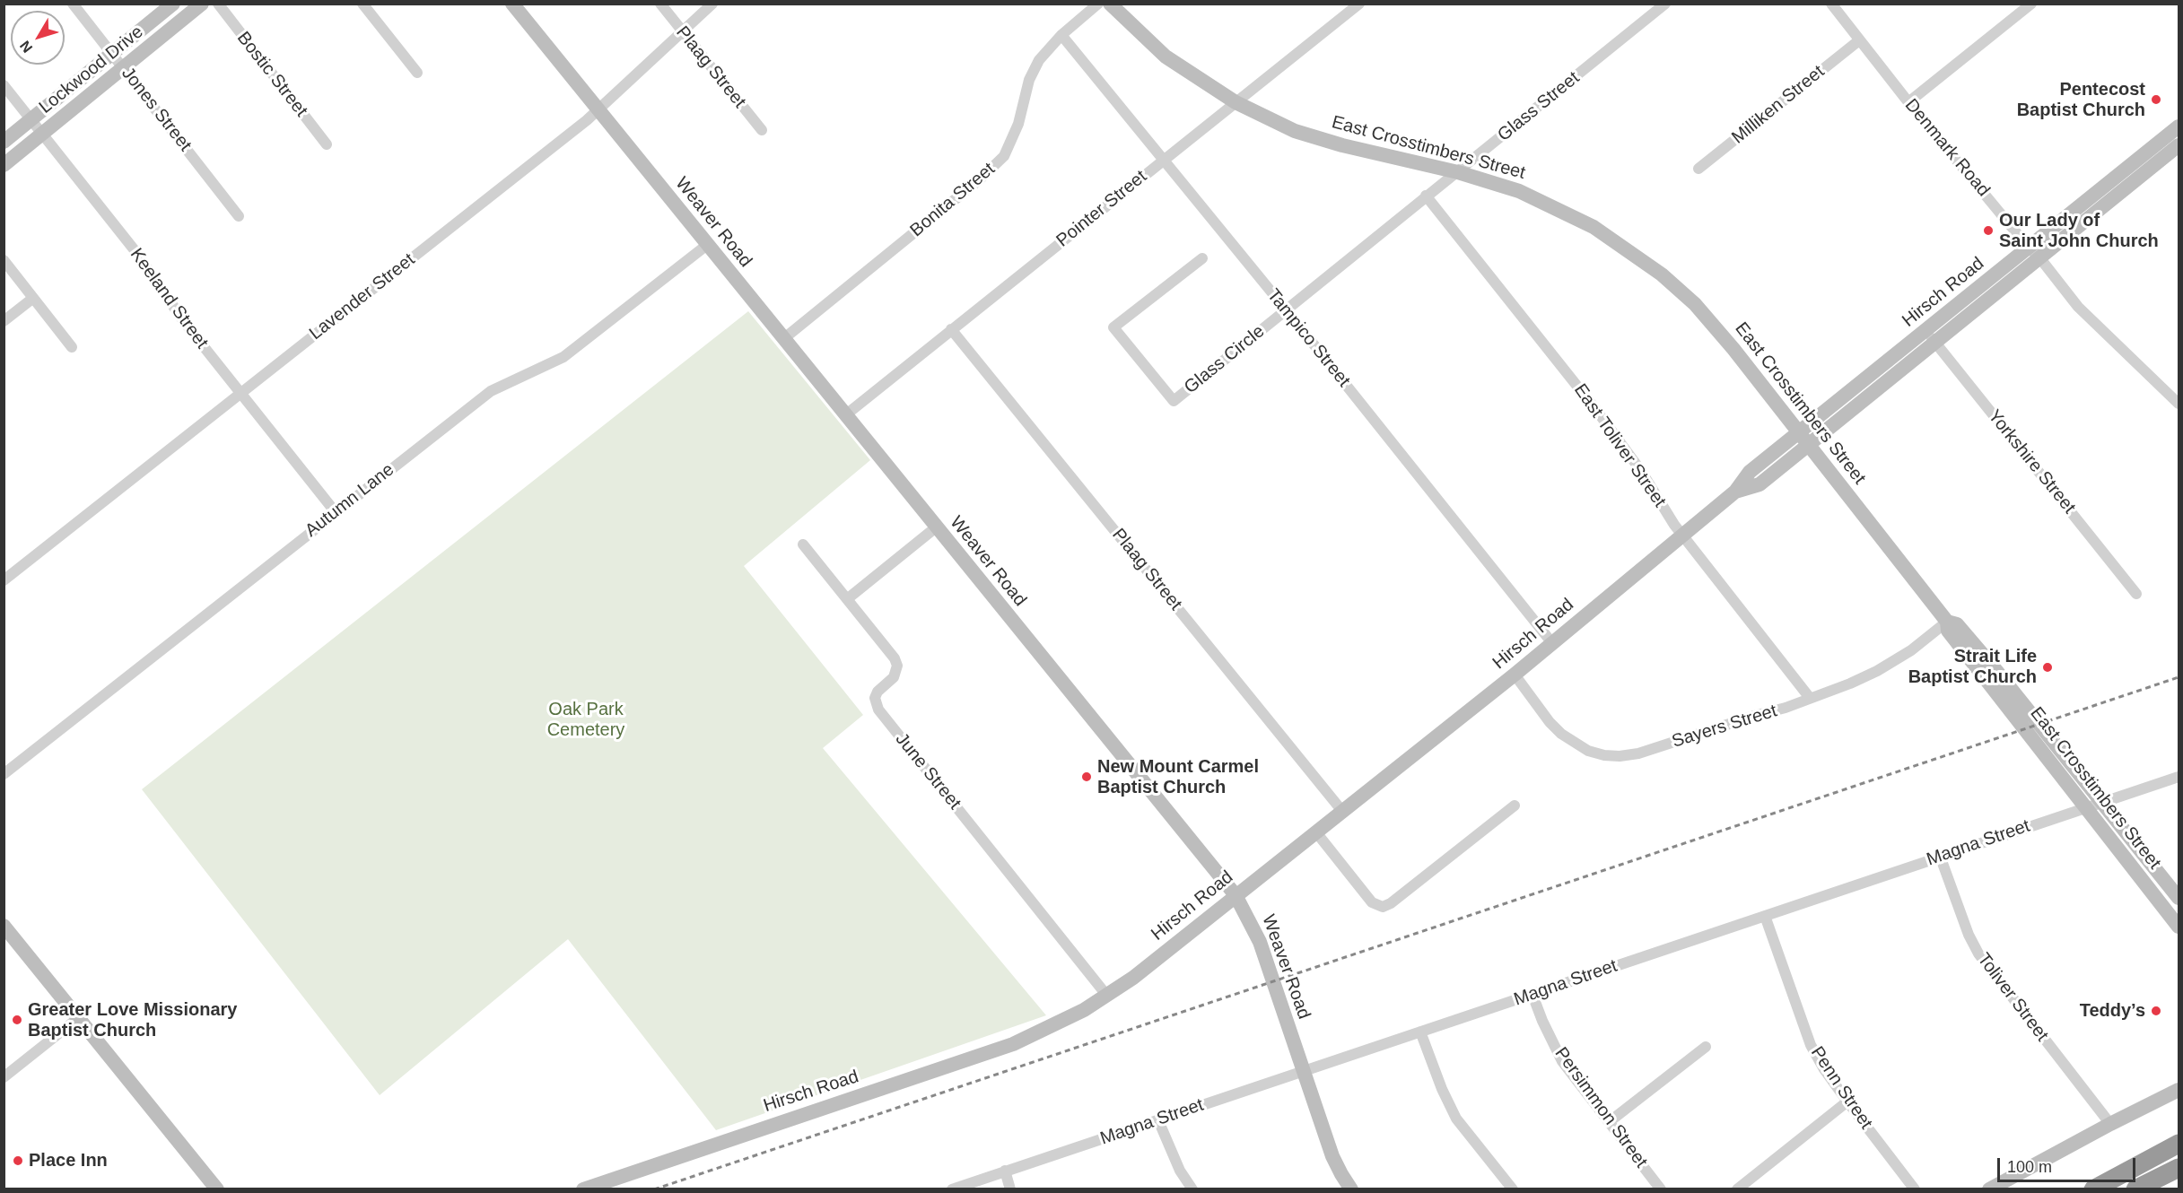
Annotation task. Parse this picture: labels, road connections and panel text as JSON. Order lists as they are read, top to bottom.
{
  "streets": {
    "main road": [
      "Lockwood Drive",
      "East Crosstimbers Street",
      "Weaver Road",
      "Hirsch Road"
    ],
    "street": [
      "Plaag Street",
      "Bostic Street",
      "Milliken Street",
      "Glass Street",
      "Jones Street",
      "Denmark Road",
      "Bonita Street",
      "Pointer Street",
      "Lavender Street",
      "Keeland Street",
      "Tampico Street",
      "Glass Circle",
      "East Toliver Street",
      "Yorkshire Street",
      "Autumn Lane",
      "Sayers Street",
      "June Street",
      "Magna Street",
      "Toliver Street",
      "Penn Street",
      "Persimmon Street"
    ]
  },
  "crossings": [
    ["Plaag Street", "Pointer Street"],
    ["Plaag Street", "Hirsch Road"],
    ["Plaag Street", "Lavender Street"],
    ["Lockwood Drive", "Jones Street"],
    ["Lockwood Drive", "Keeland Street"],
    ["Milliken Street", "Denmark Road"],
    ["Glass Street", "East Crosstimbers Street"],
    ["Glass Street", "Tampico Street"],
    ["Glass Street", "Glass Circle"],
    ["Glass Street", "East Toliver Street"],
    ["East Crosstimbers Street", "Pointer Street"],
    ["East Crosstimbers Street", "Hirsch Road"],
    ["East Crosstimbers Street", "Sayers Street"],
    ["East Crosstimbers Street", "Magna Street"],
    ["Denmark Road", "Hirsch Road"],
    ["Bonita Street", "Weaver Road"],
    ["Bonita Street", "Tampico Street"],
    ["Pointer Street", "Weaver Road"],
    ["Pointer Street", "Tampico Street"],
    ["Weaver Road", "Hirsch Road"],
    ["Weaver Road", "Lavender Street"],
    ["Weaver Road", "Autumn Lane"],
    ["Weaver Road", "Magna Street"],
    ["Hirsch Road", "Tampico Street"],
    ["Hirsch Road", "East Toliver Street"],
    ["Hirsch Road", "Yorkshire Street"],
    ["Hirsch Road", "Sayers Street"],
    ["Hirsch Road", "June Street"],
    ["Lavender Street", "Keeland Street"],
    ["Keeland Street", "Autumn Lane"],
    ["Tampico Street", "Glass Circle"],
    ["East Toliver Street", "Sayers Street"],
    ["Magna Street", "Toliver Street"],
    ["Magna Street", "Penn Street"],
    ["Magna Street", "Persimmon Street"]
  ],
  "parks": ["Oak Park Cemetery"],
  "places": [
    "Pentecost Baptist Church",
    "Our Lady of Saint John Church",
    "Strait Life Baptist Church",
    "New Mount Carmel Baptist Church",
    "Teddy’s",
    "Greater Love Missionary Baptist Church",
    "Place Inn"
  ],
  "scale_bar": "100 m",
  "north": "bottom left"
}
